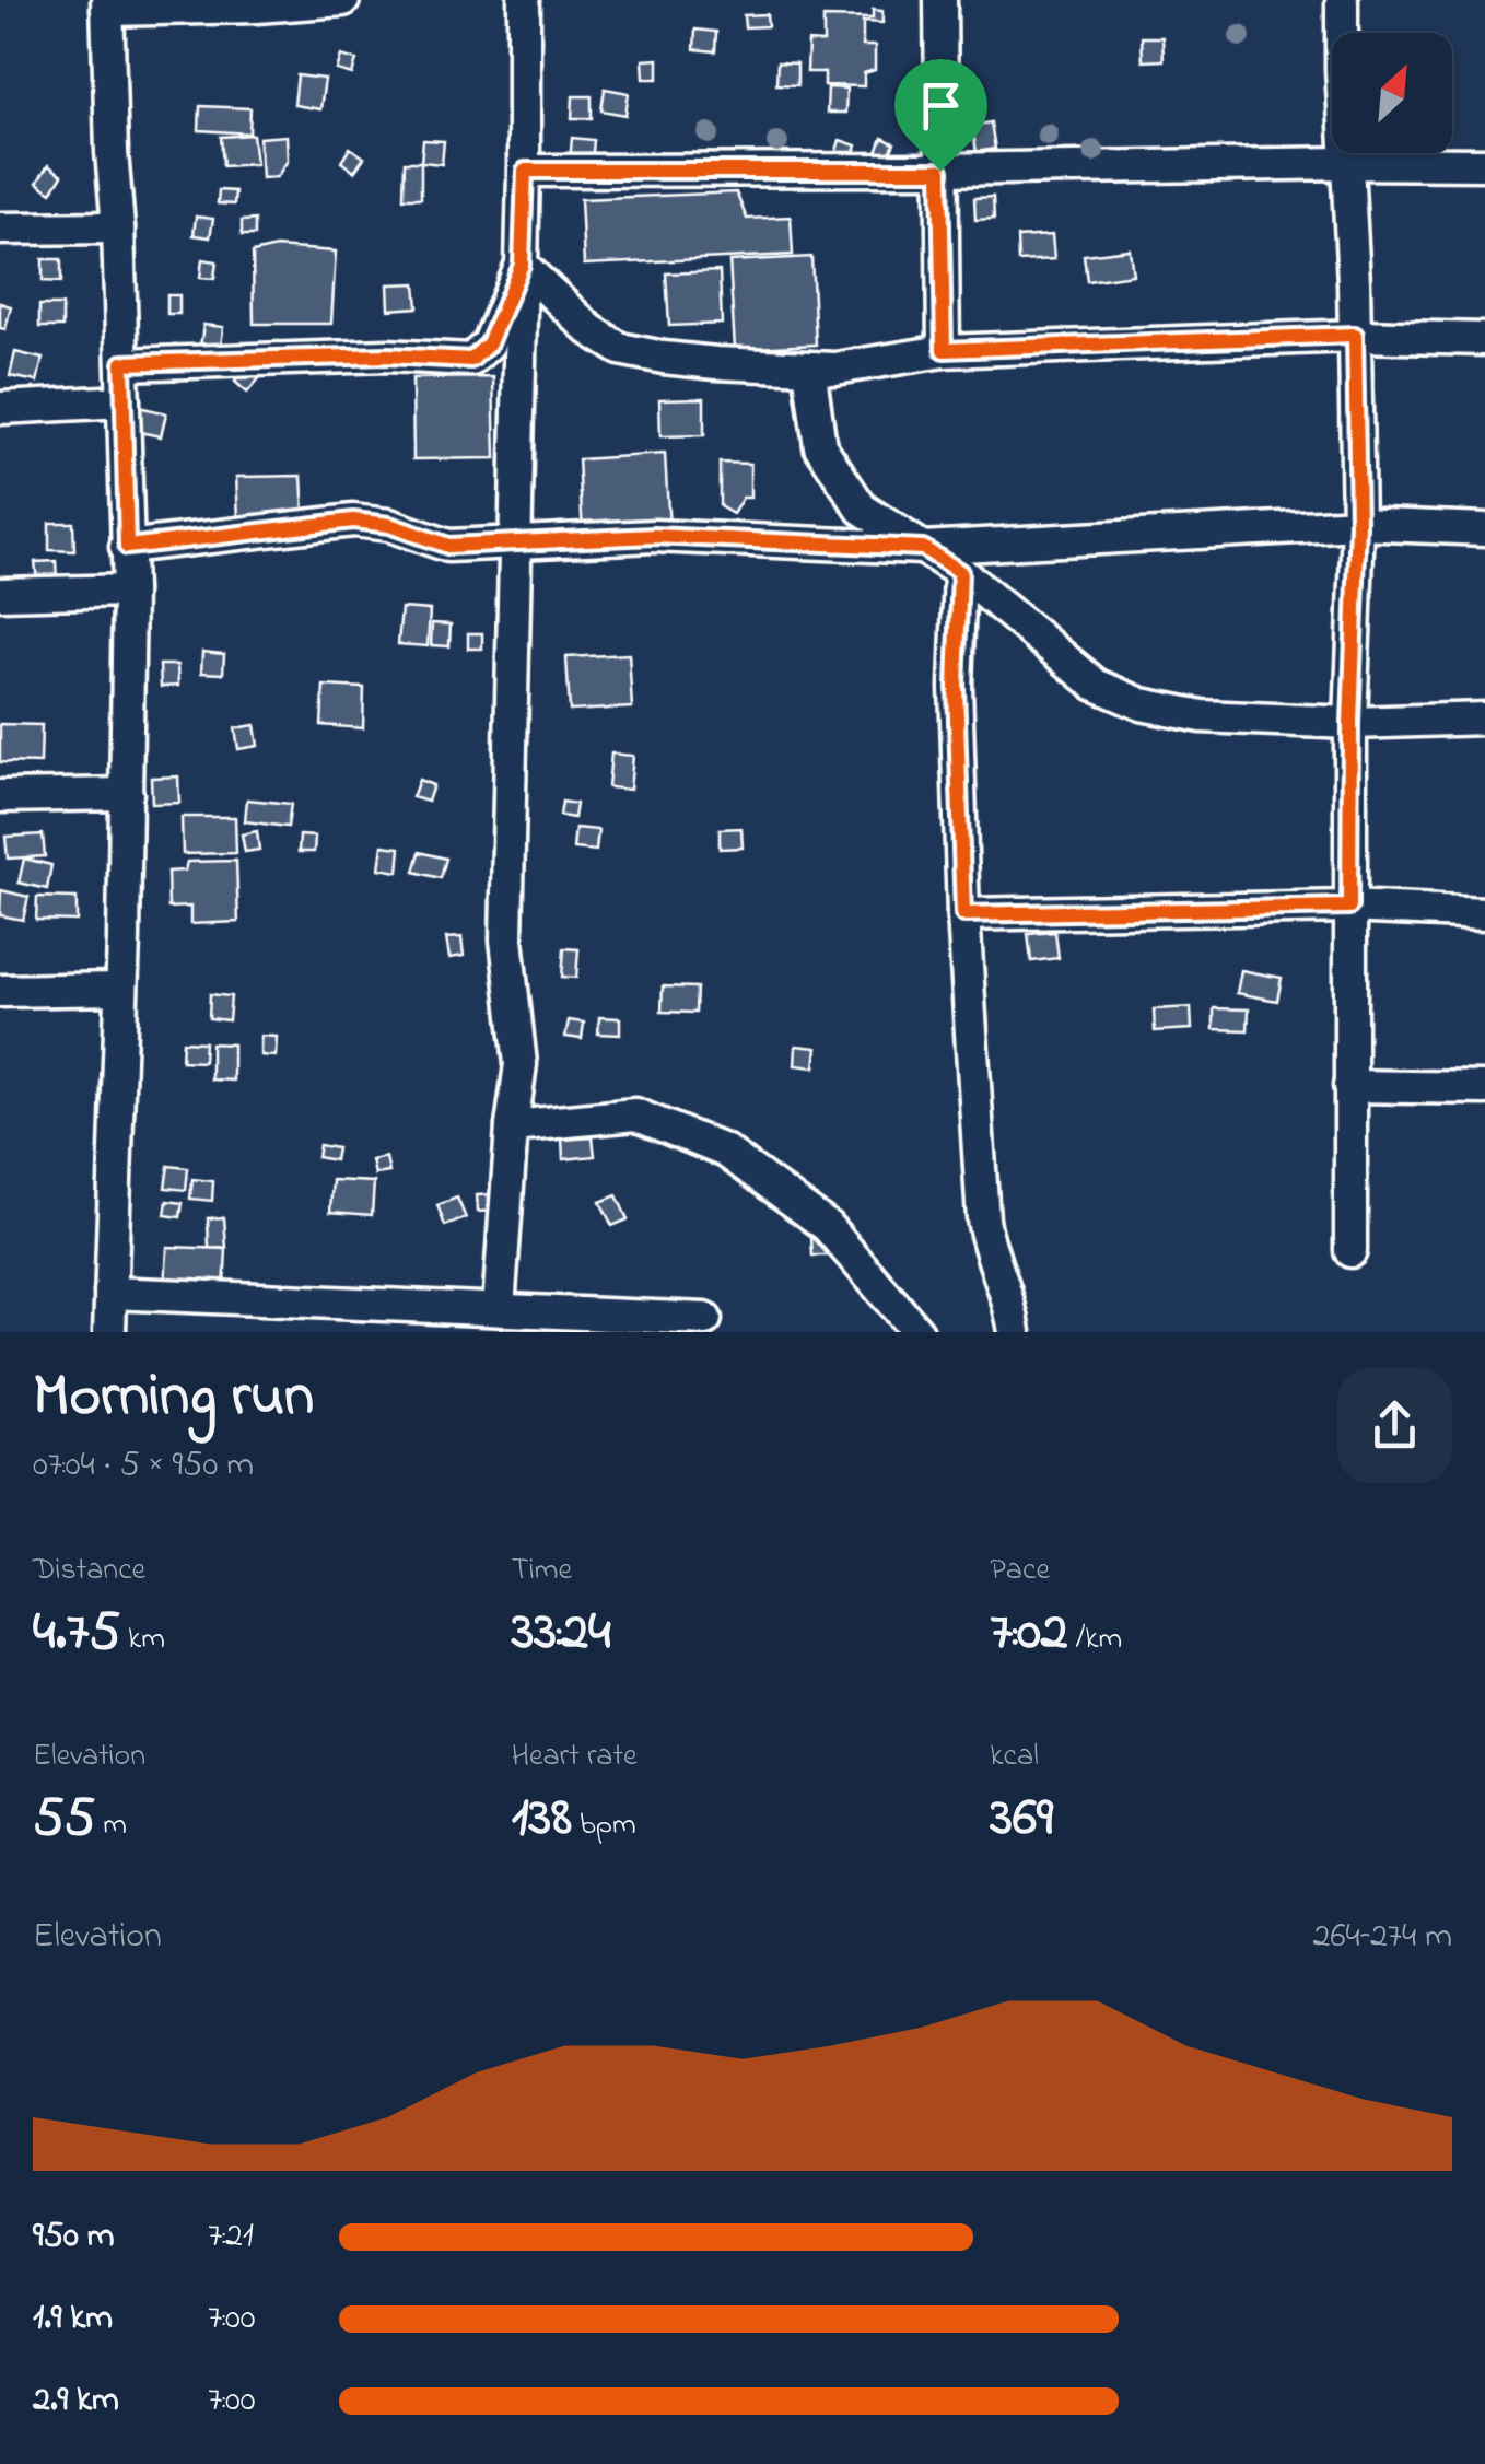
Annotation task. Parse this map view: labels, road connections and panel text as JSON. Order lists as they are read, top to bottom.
{
  "north": "top right",
  "page": {
    "heading": ["Morning run", "07:04 · 5 × 950 m"],
    "stats": [
      ["Distance", "4.75 km"],
      ["Time", "33:24"],
      ["Pace", "7:02 /km"],
      ["Elevation", "55 m"],
      ["Heart rate", "138 bpm"],
      ["kcal", "369"]
    ],
    "chart": ["Elevation", "264–274 m"],
    "list": [
      {
        "name": "950 m",
        "note": "7:21"
      },
      {
        "name": "1.9 km",
        "note": "7:00"
      },
      {
        "name": "2.9 km",
        "note": "7:00"
      }
    ]
  }
}
